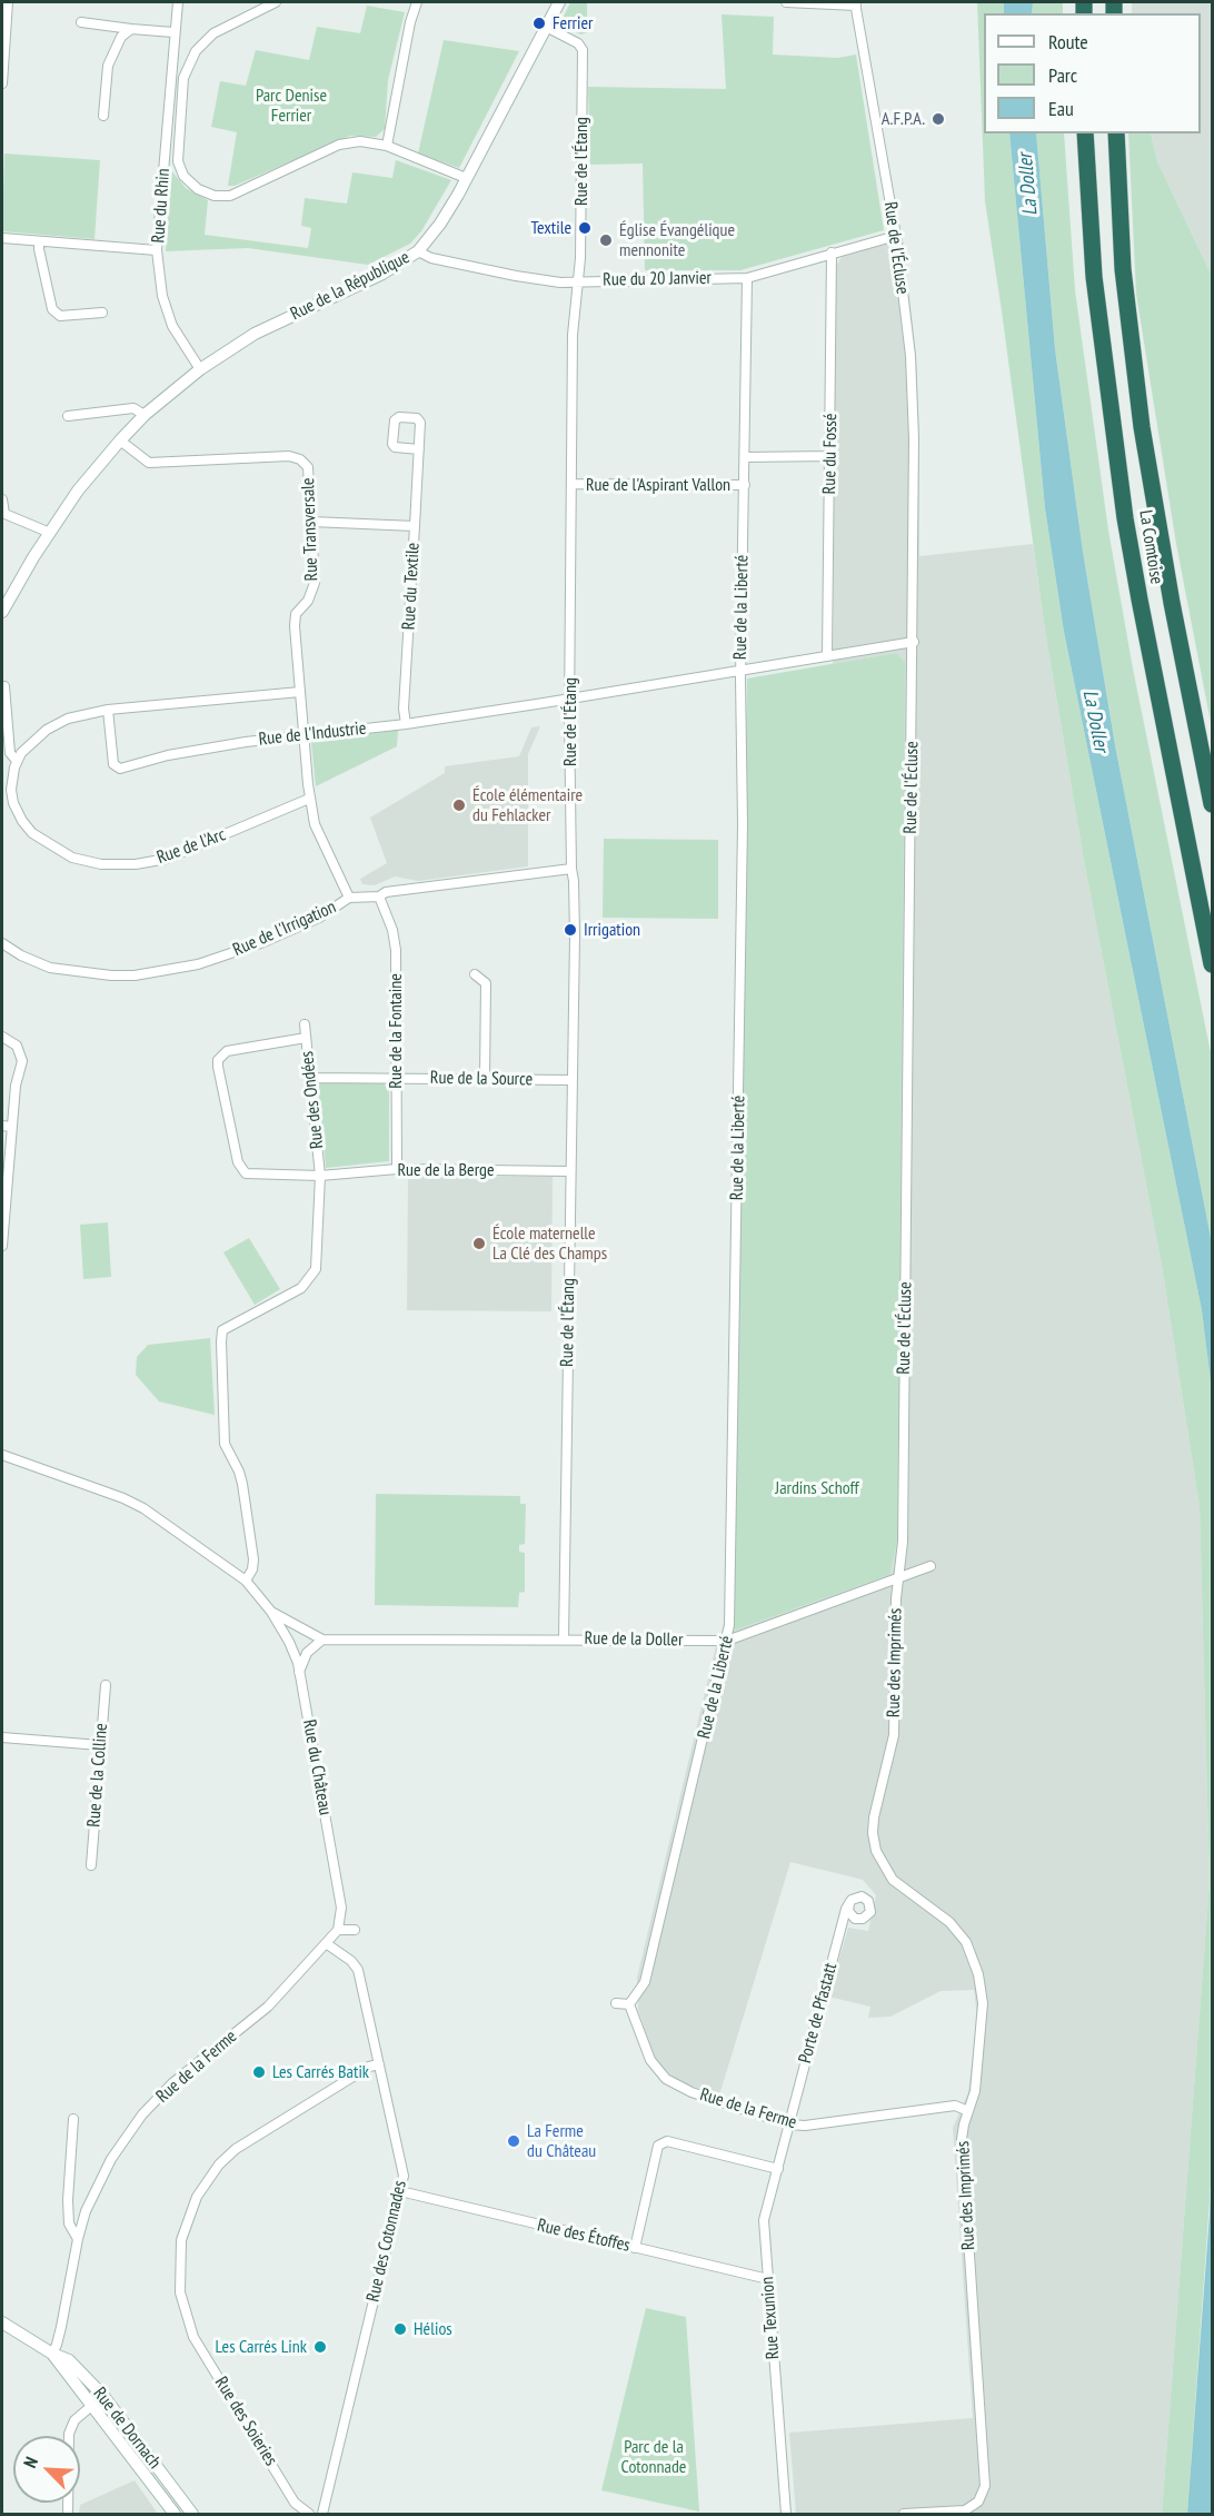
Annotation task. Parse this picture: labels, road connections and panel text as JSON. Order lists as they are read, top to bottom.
{
  "streets": {
    "highway": ["La Comtoise"],
    "main road": ["Rue de la République", "Rue de Dornach"],
    "street": [
      "Rue de l'Étang",
      "Rue du Rhin",
      "Rue de l'Écluse",
      "Rue du 20 Janvier",
      "Rue du Fossé",
      "Rue de l'Aspirant Vallon",
      "Rue Transversale",
      "Rue du Textile",
      "Rue de la Liberté",
      "Rue de l'Industrie",
      "Rue de l'Arc",
      "Rue de l'Irrigation",
      "Rue de la Fontaine",
      "Rue de la Source",
      "Rue des Ondées",
      "Rue de la Berge",
      "Rue de la Doller",
      "Rue des Imprimés",
      "Rue du Château",
      "Rue de la Colline",
      "Porte de Pfastatt",
      "Rue de la Ferme",
      "Rue des Étoffes",
      "Rue des Cotonnades",
      "Rue Texunion",
      "Rue des Soieries"
    ]
  },
  "crossings": [
    ["Rue de l'Étang", "Rue du 20 Janvier"],
    ["Rue de l'Étang", "Rue de la République"],
    ["Rue de l'Étang", "Rue de l'Aspirant Vallon"],
    ["Rue de l'Étang", "Rue de l'Industrie"],
    ["Rue de l'Étang", "Rue de l'Irrigation"],
    ["Rue de l'Étang", "Rue de la Source"],
    ["Rue de l'Étang", "Rue de la Berge"],
    ["Rue de l'Étang", "Rue de la Doller"],
    ["Rue du Rhin", "Rue de la République"],
    ["Rue de l'Écluse", "Rue du 20 Janvier"],
    ["Rue de l'Écluse", "Rue de l'Industrie"],
    ["Rue de l'Écluse", "Rue de la Doller"],
    ["Rue de l'Écluse", "Rue des Imprimés"],
    ["Rue du 20 Janvier", "Rue de la République"],
    ["Rue du 20 Janvier", "Rue du Fossé"],
    ["Rue du 20 Janvier", "Rue de la Liberté"],
    ["Rue de la République", "Rue Transversale"],
    ["Rue du Fossé", "Rue de l'Industrie"],
    ["Rue de l'Aspirant Vallon", "Rue de la Liberté"],
    ["Rue Transversale", "Rue de l'Industrie"],
    ["Rue Transversale", "Rue de l'Arc"],
    ["Rue Transversale", "Rue de l'Irrigation"],
    ["Rue du Textile", "Rue de l'Industrie"],
    ["Rue de la Liberté", "Rue de l'Industrie"],
    ["Rue de la Liberté", "Rue de la Doller"],
    ["Rue de la Liberté", "Rue de la Ferme"],
    ["Rue de l'Irrigation", "Rue de la Fontaine"],
    ["Rue de la Fontaine", "Rue de la Source"],
    ["Rue de la Fontaine", "Rue de la Berge"],
    ["Rue de la Source", "Rue des Ondées"],
    ["Rue des Ondées", "Rue de la Berge"],
    ["Rue des Ondées", "Rue du Château"],
    ["Rue de la Doller", "Rue des Imprimés"],
    ["Rue de la Doller", "Rue du Château"],
    ["Rue des Imprimés", "Rue de la Ferme"],
    ["Rue du Château", "Rue de la Ferme"],
    ["Porte de Pfastatt", "Rue de la Ferme"],
    ["Porte de Pfastatt", "Rue Texunion"],
    ["Rue de la Ferme", "Rue des Cotonnades"],
    ["Rue de la Ferme", "Rue Texunion"],
    ["Rue des Étoffes", "Rue des Cotonnades"],
    ["Rue des Étoffes", "Rue Texunion"],
    ["Rue des Cotonnades", "Rue des Soieries"]
  ],
  "water": ["La Doller"],
  "parks": ["Parc Denise Ferrier", "Jardins Schoff", "Parc de la Cotonnade"],
  "places": [
    "Ferrier",
    "A.F.P.A.",
    "Textile",
    "Église Évangélique mennonite",
    "École élémentaire du Fehlacker",
    "Irrigation",
    "École maternelle La Clé des Champs",
    "Les Carrés Batik",
    "La Ferme du Château",
    "Hélios",
    "Les Carrés Link"
  ],
  "legend": ["Route", "Parc", "Eau"],
  "north": "top left"
}
